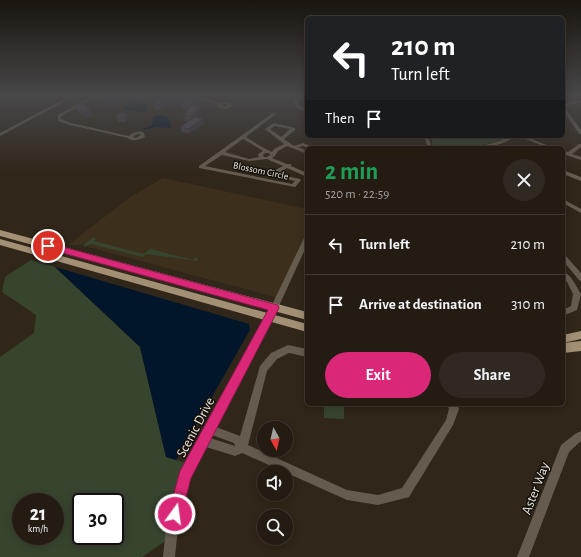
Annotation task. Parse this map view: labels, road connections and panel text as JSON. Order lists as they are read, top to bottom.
{
  "streets": {
    "street": ["Blossom Circle", "Scenic Drive", "Aster Way"]
  },
  "north": "bottom",
  "page": {
    "turn": ["210 m", "Turn left"],
    "then": "Then",
    "heading": ["2 min", "520 m · 22:59"],
    "list": [
      {
        "name": "Turn left",
        "value": "210 m"
      },
      {
        "name": "Arrive at destination",
        "value": "310 m"
      }
    ],
    "buttons": ["Exit", "Share"],
    "speed": "21 km/h",
    "limit": "30"
  }
}
